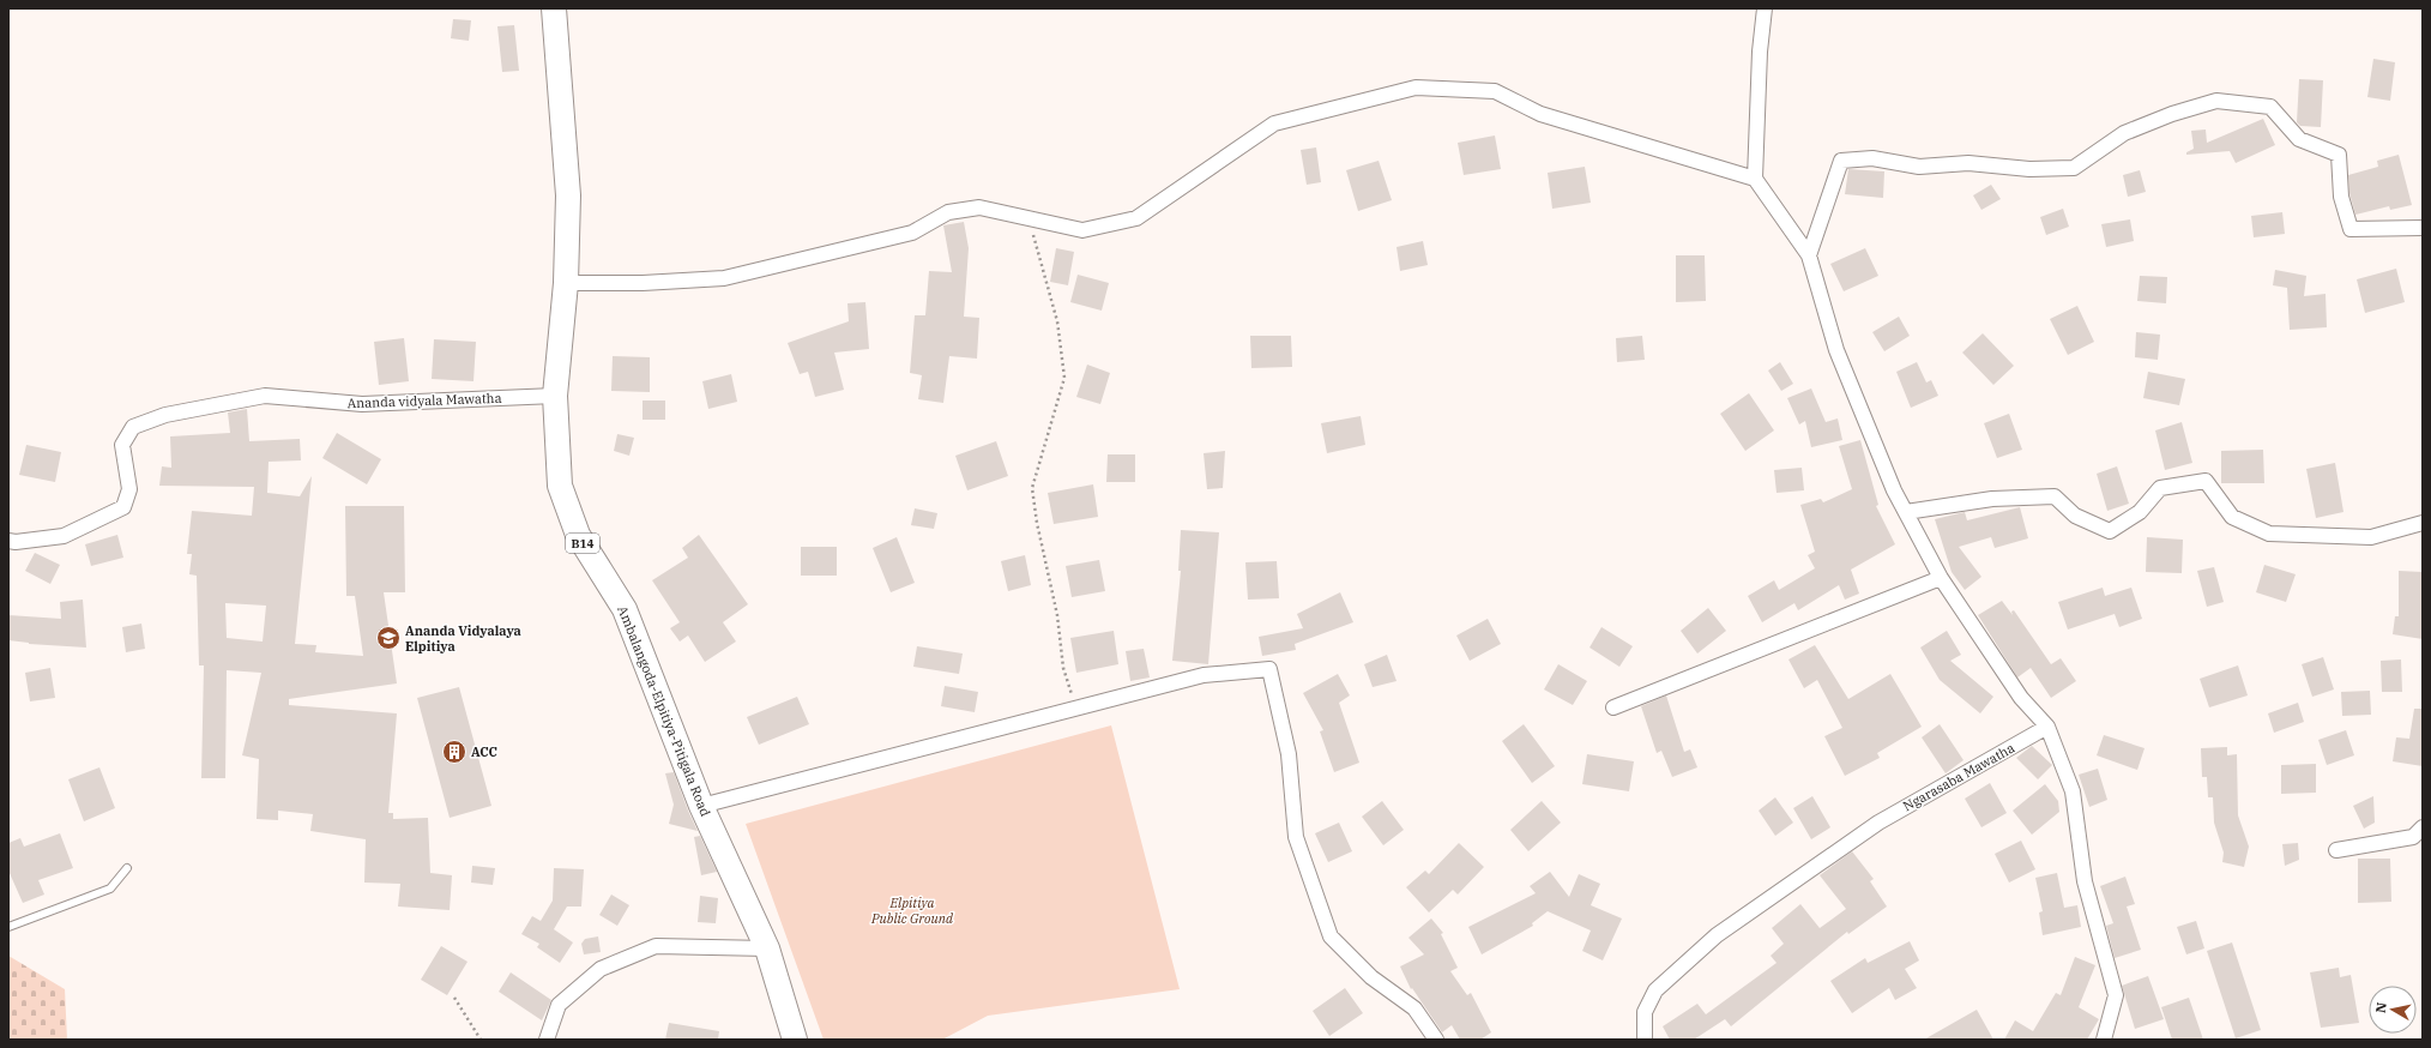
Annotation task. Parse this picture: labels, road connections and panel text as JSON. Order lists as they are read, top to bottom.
{
  "streets": {
    "main road": ["B14", "Ambalangoda-Elpitiya-Pitigala Road"],
    "street": ["Ananda vidyala Mawatha", "Ngarasaba Mawatha"]
  },
  "crossings": [
    ["Ananda vidyala Mawatha", "Ambalangoda-Elpitiya-Pitigala Road"]
  ],
  "parks": ["Elpitiya Public Ground"],
  "places": {
    "school or university": ["Ananda Vidyalaya Elpitiya"],
    "building": ["ACC"]
  },
  "north": "left"
}
